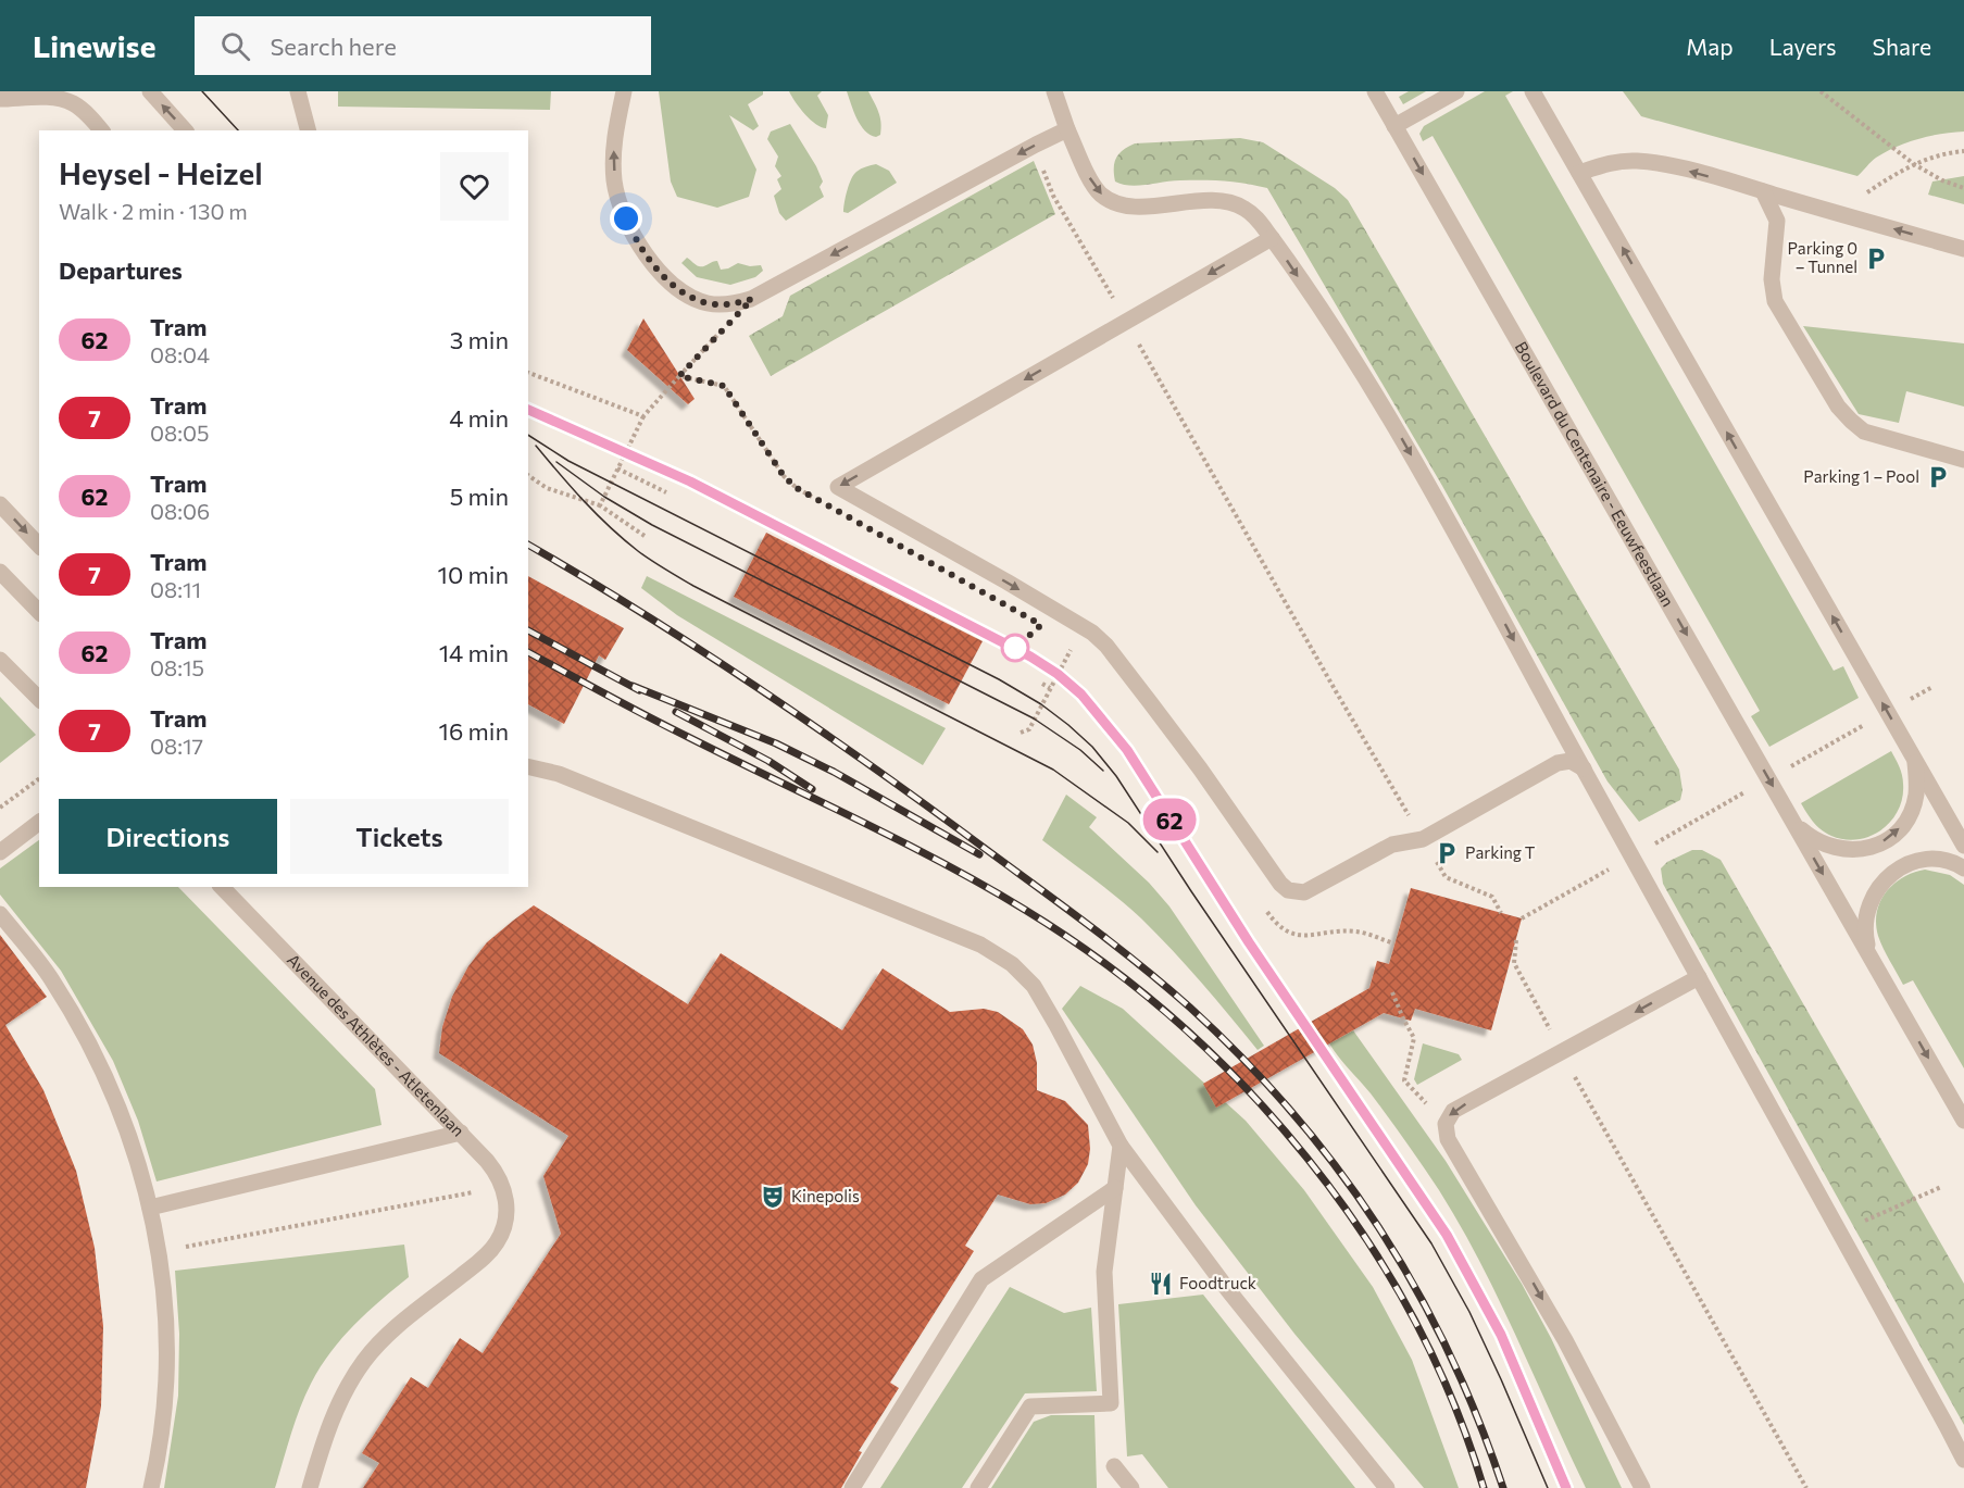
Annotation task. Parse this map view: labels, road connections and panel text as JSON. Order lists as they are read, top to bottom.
{
  "streets": {
    "street": ["Boulevard du Centenaire - Eeuwfeestlaan", "Avenue des Athlètes - Atletenlaan"]
  },
  "places": {
    "parking": ["Parking 0 – Tunnel", "Parking 1 – Pool", "Parking T"],
    "theatre": ["Kinepolis"],
    "restaurant": ["Foodtruck"]
  },
  "lines": ["tram line 62"],
  "page": {
    "header": "Linewise",
    "search": "Search here",
    "nav": ["Map", "Layers", "Share"],
    "on_map": "62",
    "heading": [
      ["Heysel - Heizel", "Walk · 2 min · 130 m"],
      "Departures"
    ],
    "list": [
      {
        "mark": "62",
        "name": "Tram",
        "note": "08:04",
        "value": "3 min"
      },
      {
        "mark": "7",
        "name": "Tram",
        "note": "08:05",
        "value": "4 min"
      },
      {
        "mark": "62",
        "name": "Tram",
        "note": "08:06",
        "value": "5 min"
      },
      {
        "mark": "7",
        "name": "Tram",
        "note": "08:11",
        "value": "10 min"
      },
      {
        "mark": "62",
        "name": "Tram",
        "note": "08:15",
        "value": "14 min"
      },
      {
        "mark": "7",
        "name": "Tram",
        "note": "08:17",
        "value": "16 min"
      }
    ],
    "buttons": ["Directions", "Tickets"]
  }
}
